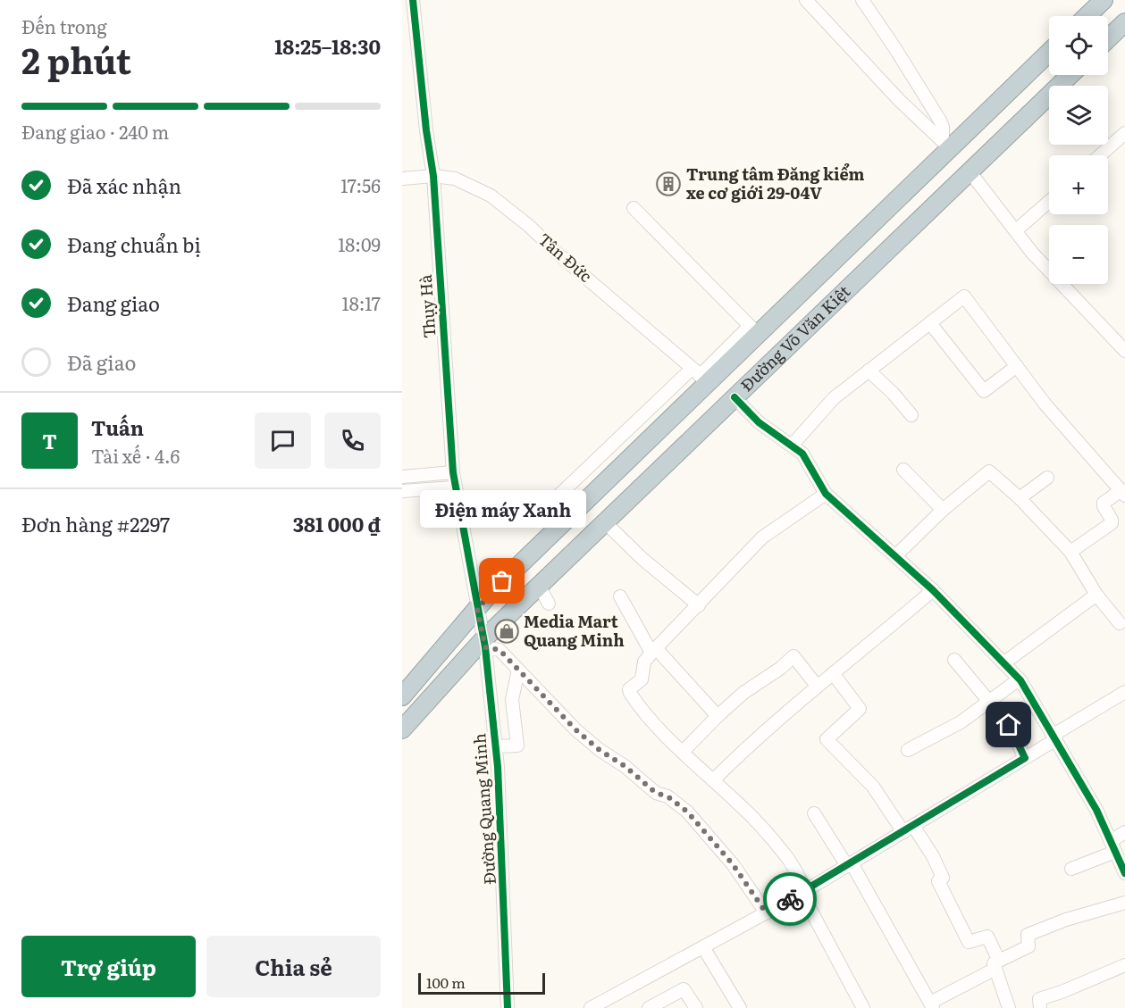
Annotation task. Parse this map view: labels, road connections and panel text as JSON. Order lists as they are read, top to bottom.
{
  "streets": {
    "highway": ["Đường Võ Văn Kiệt"],
    "street": ["Tân Đức", "Thụy Hà", "Đường Quang Minh"]
  },
  "crossings": [
    ["Tân Đức", "Thụy Hà"],
    ["Tân Đức", "Đường Võ Văn Kiệt"],
    ["Thụy Hà", "Đường Võ Văn Kiệt"],
    ["Thụy Hà", "Đường Quang Minh"],
    ["Đường Võ Văn Kiệt", "Đường Quang Minh"]
  ],
  "places": {
    "building": ["Trung tâm Đăng kiểm xe cơ giới 29-04V"],
    "other": ["Điện máy Xanh"],
    "shop": ["Media Mart Quang Minh"]
  },
  "scale_bar": "100 m",
  "page": {
    "heading": ["2 phút", "Đến trong", "18:25–18:30"],
    "panel": [
      "Tuấn",
      "Tài xế · 4.6",
      "Đơn hàng #2297",
      "381 000 ₫"
    ],
    "map_buttons": ["+", "−"],
    "bar": "Đang giao · 240 m",
    "list": [
      ["Đã xác nhận", "17:56"],
      ["Đang chuẩn bị", "18:09"],
      ["Đang giao", "18:17"],
      "Đã giao"
    ],
    "round": "T",
    "bubble": "Điện máy Xanh",
    "buttons": ["Trợ giúp", "Chia sẻ"],
    "scale": "100 m"
  }
}
